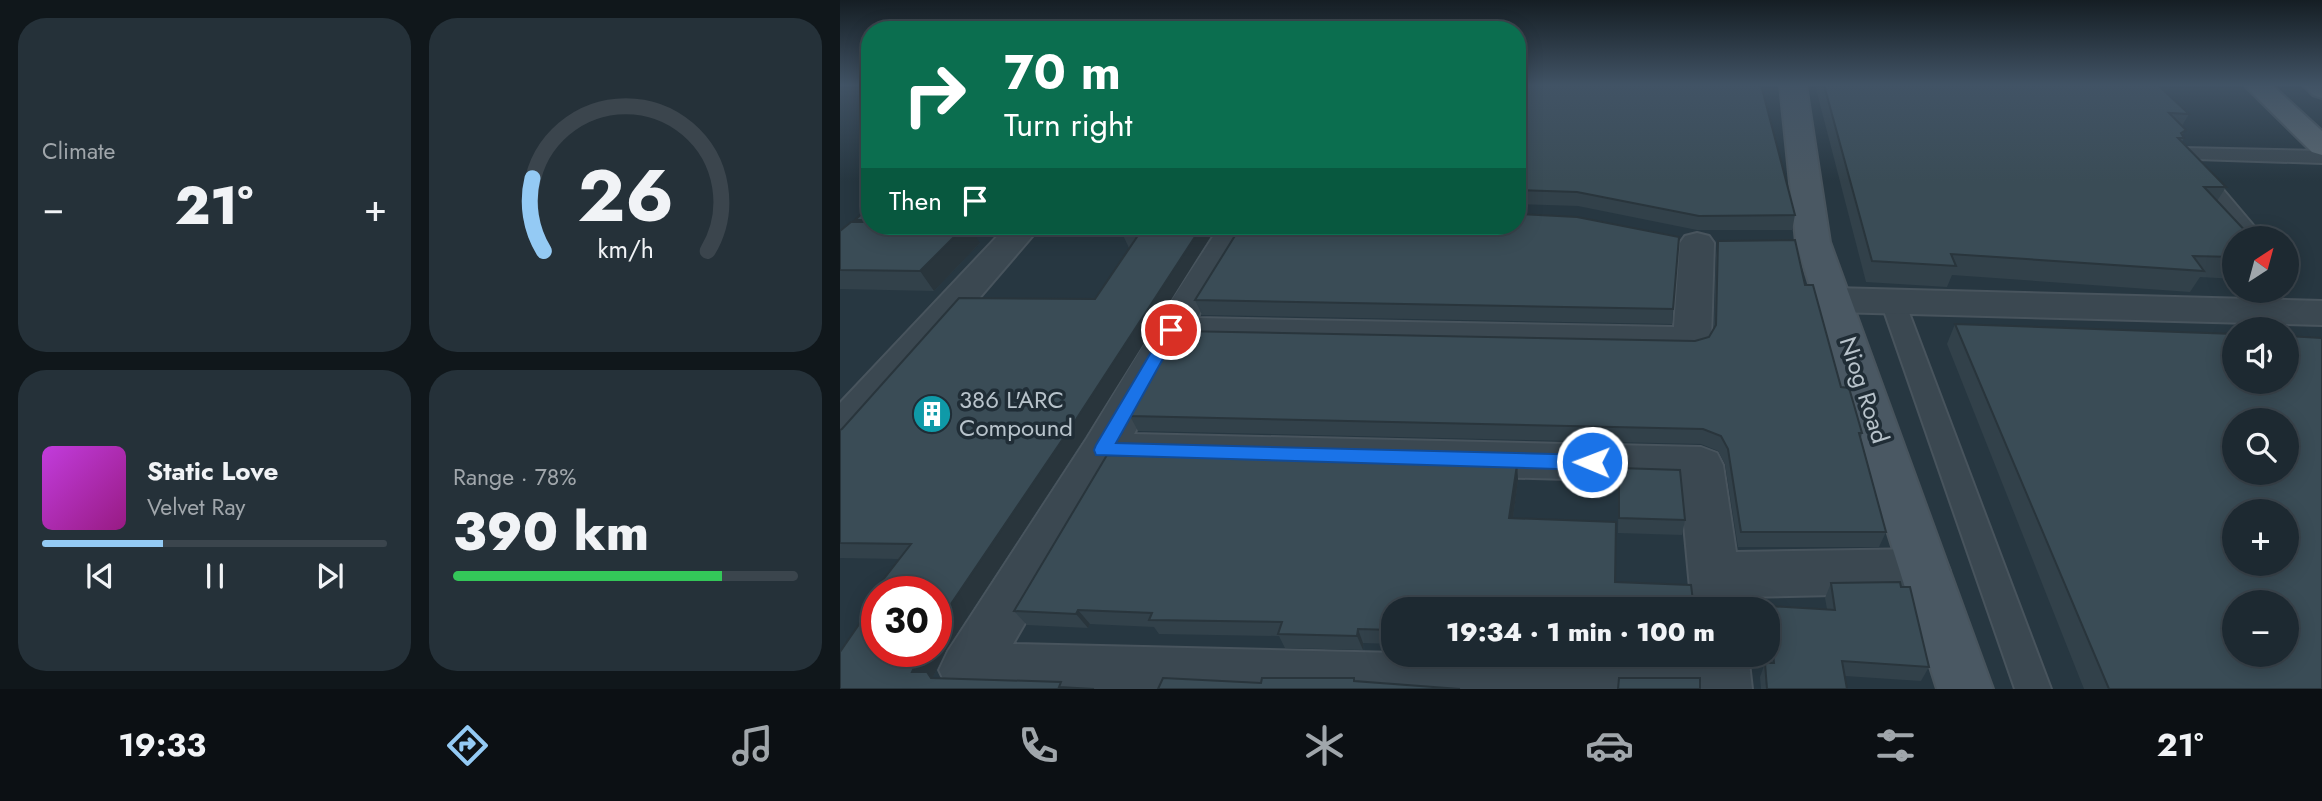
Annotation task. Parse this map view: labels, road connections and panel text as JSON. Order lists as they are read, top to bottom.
{
  "streets": {
    "street": ["Niog Road"]
  },
  "places": {
    "building": ["386 L'ARC Compound"]
  },
  "north": "top right",
  "page": {
    "tile": [
      "Climate",
      ["Range · 78%", "390 km"]
    ],
    "turn": ["70 m", "Turn right"],
    "then": "Then",
    "heat": ["−", "21°", "+"],
    "map_buttons": ["+", "−"],
    "song": ["Static Love", "Velvet Ray"],
    "limit": "30",
    "trip": "19:34 · 1 min · 100 m",
    "tabs": ["19:33", "21°"],
    "gauge": ["26", "km/h"]
  }
}
